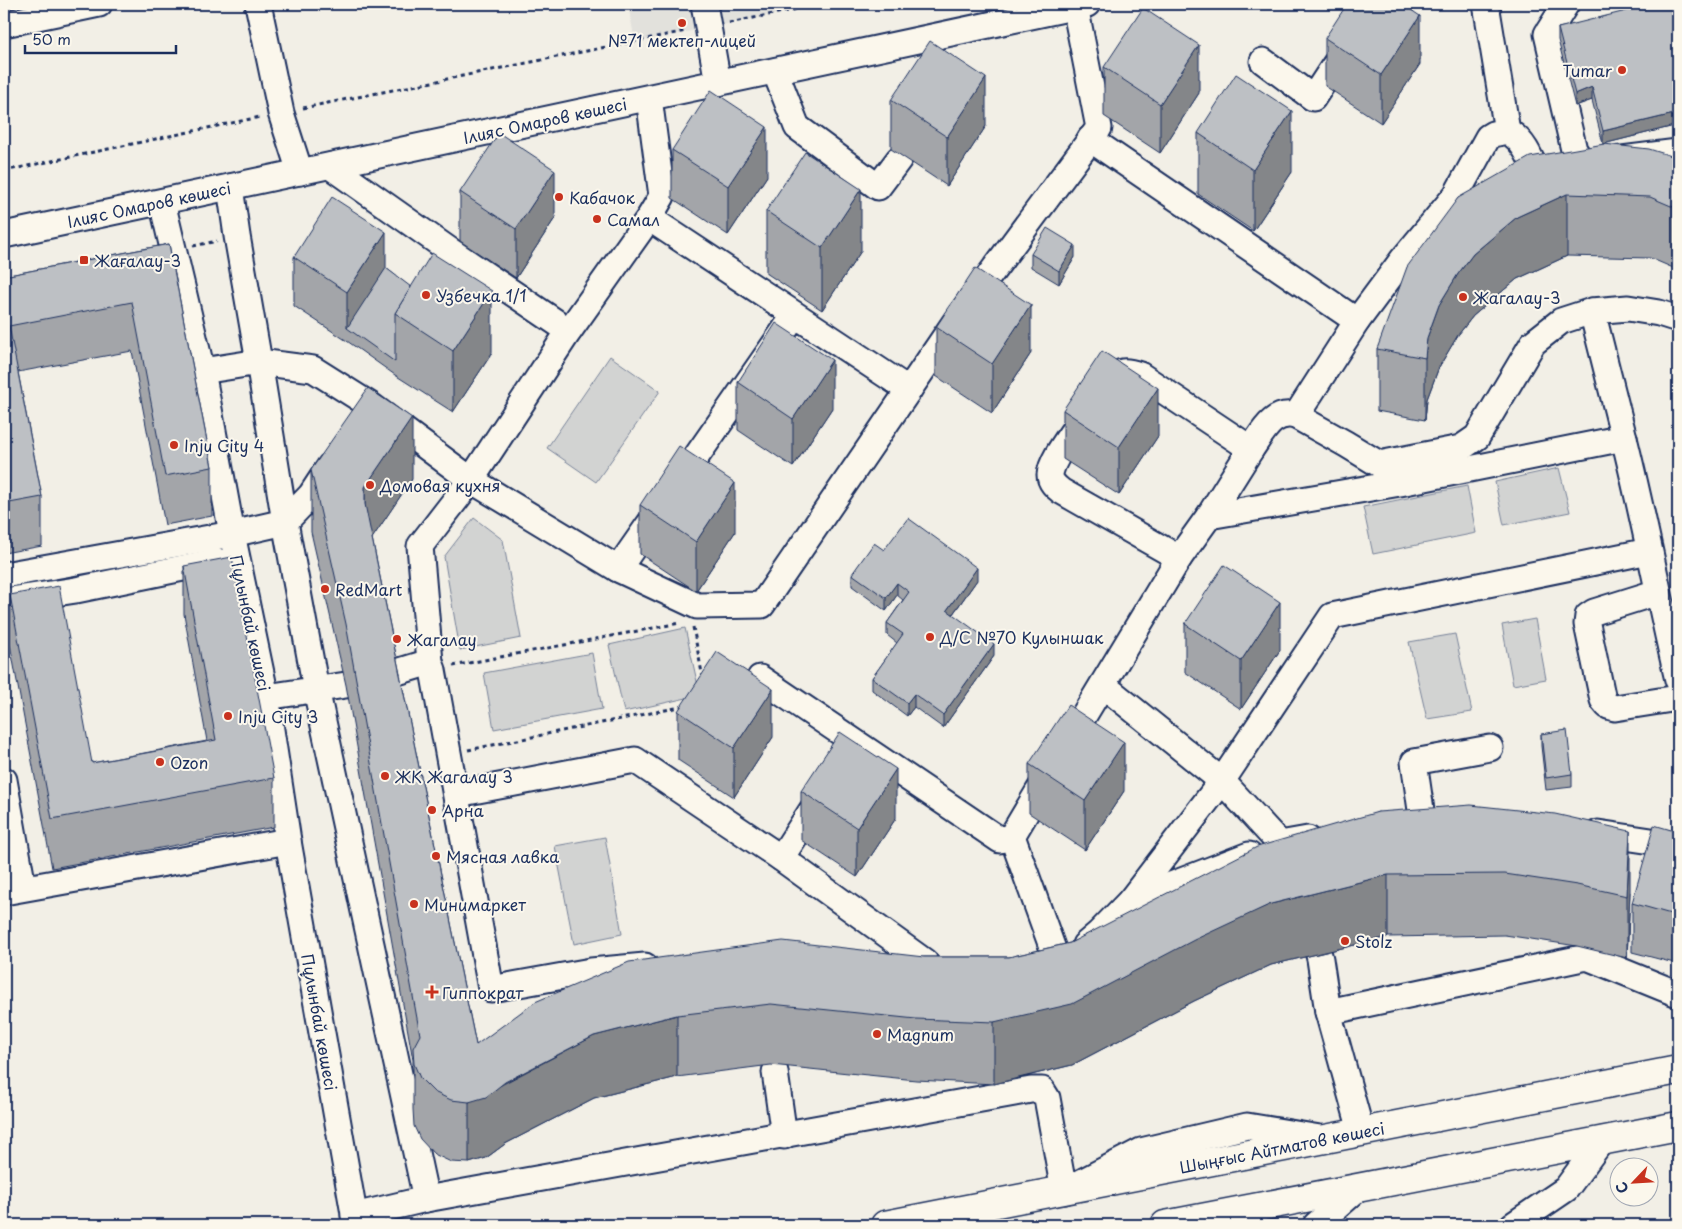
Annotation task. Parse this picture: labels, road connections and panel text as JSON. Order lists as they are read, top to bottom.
{
  "streets": {
    "main road": ["Шыңғыс Айтматов көшесі"],
    "street": ["Ілияс Омаров көшесі", "Пұлынбай көшесі"]
  },
  "crossings": [
    ["Ілияс Омаров көшесі", "Пұлынбай көшесі"]
  ],
  "places": {
    "other": [
      "№71 мектеп-лицей",
      "Tumar",
      "Кабачок",
      "Самал",
      "Узбечка 1/1",
      "Жагалау-3",
      "Inju City 4",
      "Домовая кухня",
      "RedMart",
      "Д/С №70 Кулыншак",
      "Жагалау",
      "Inju City 3",
      "Ozon",
      "ЖК Жагалау 3",
      "Арна",
      "Мясная лавка",
      "Минимаркет",
      "Stolz",
      "Magnum"
    ],
    "transit": ["Жағалау-3"],
    "health": ["Гиппократ"]
  },
  "scale_bar": "50 m",
  "north": "bottom left"
}
